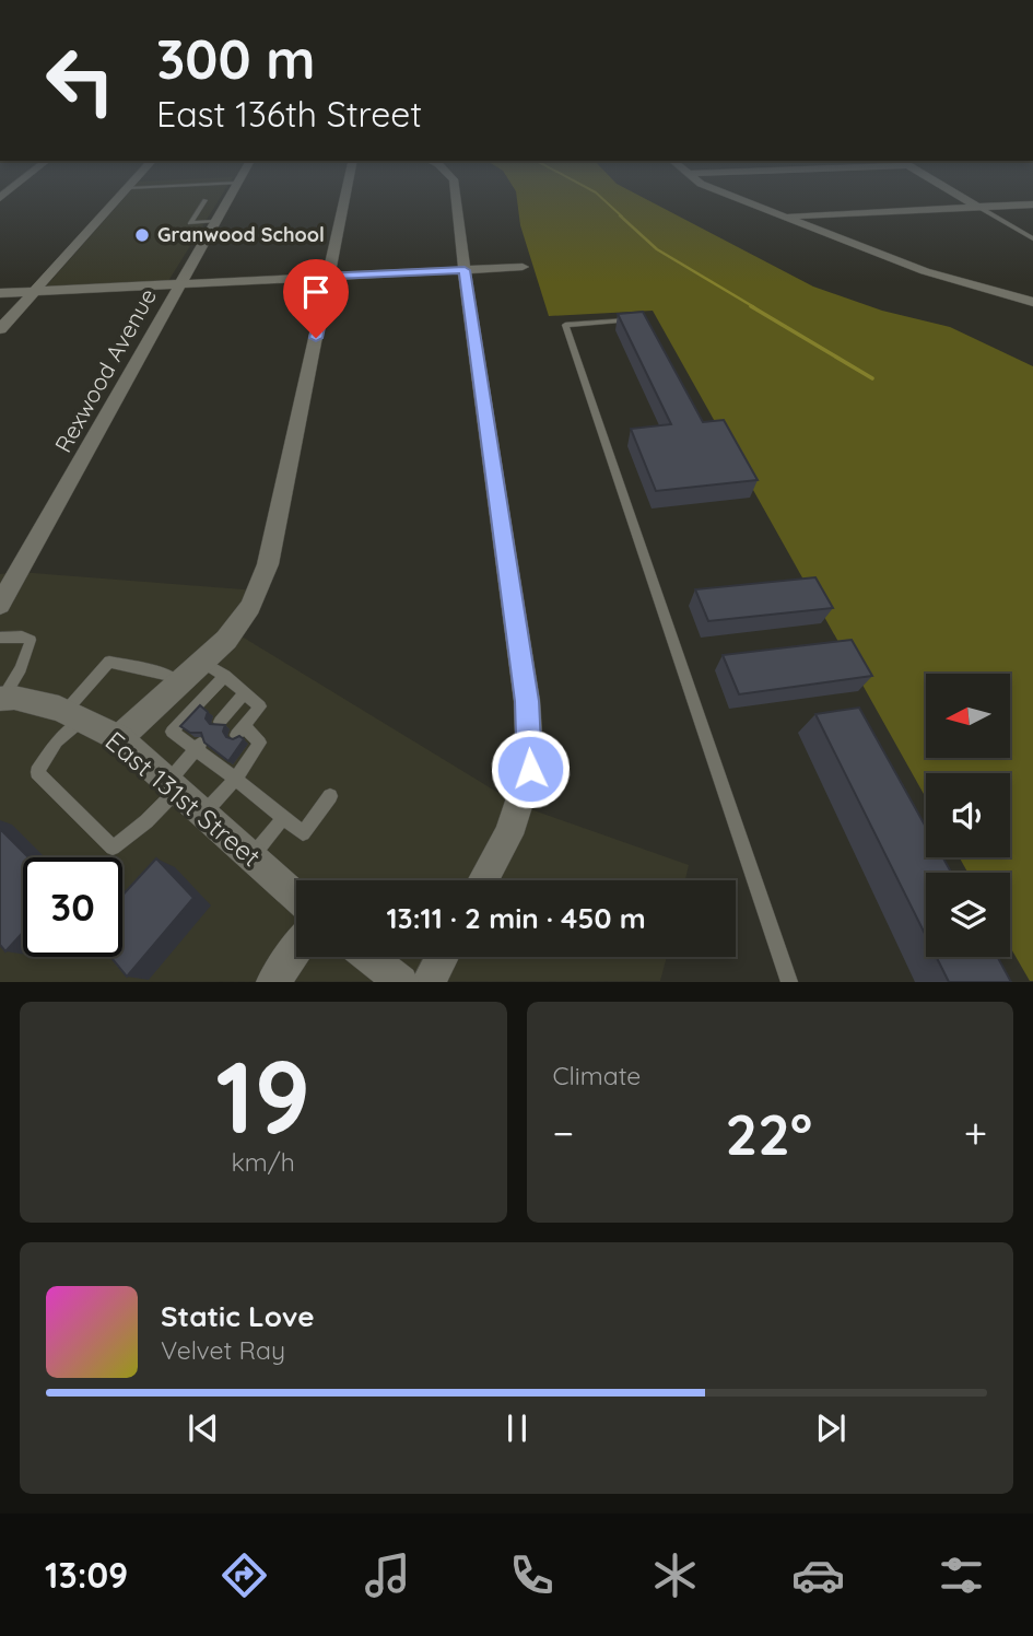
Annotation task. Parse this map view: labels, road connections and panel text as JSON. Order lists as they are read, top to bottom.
{
  "streets": {
    "street": ["Rexwood Avenue", "East 131st Street"]
  },
  "places": ["Granwood School"],
  "north": "left",
  "page": {
    "turn": ["300 m", "East 136th Street"],
    "limit": "30",
    "trip": "13:11 · 2 min · 450 m",
    "tile": [
      ["19", "km/h"],
      "Climate"
    ],
    "heat": ["−", "22°", "+"],
    "song": ["Static Love", "Velvet Ray"],
    "tabs": "13:09"
  }
}
